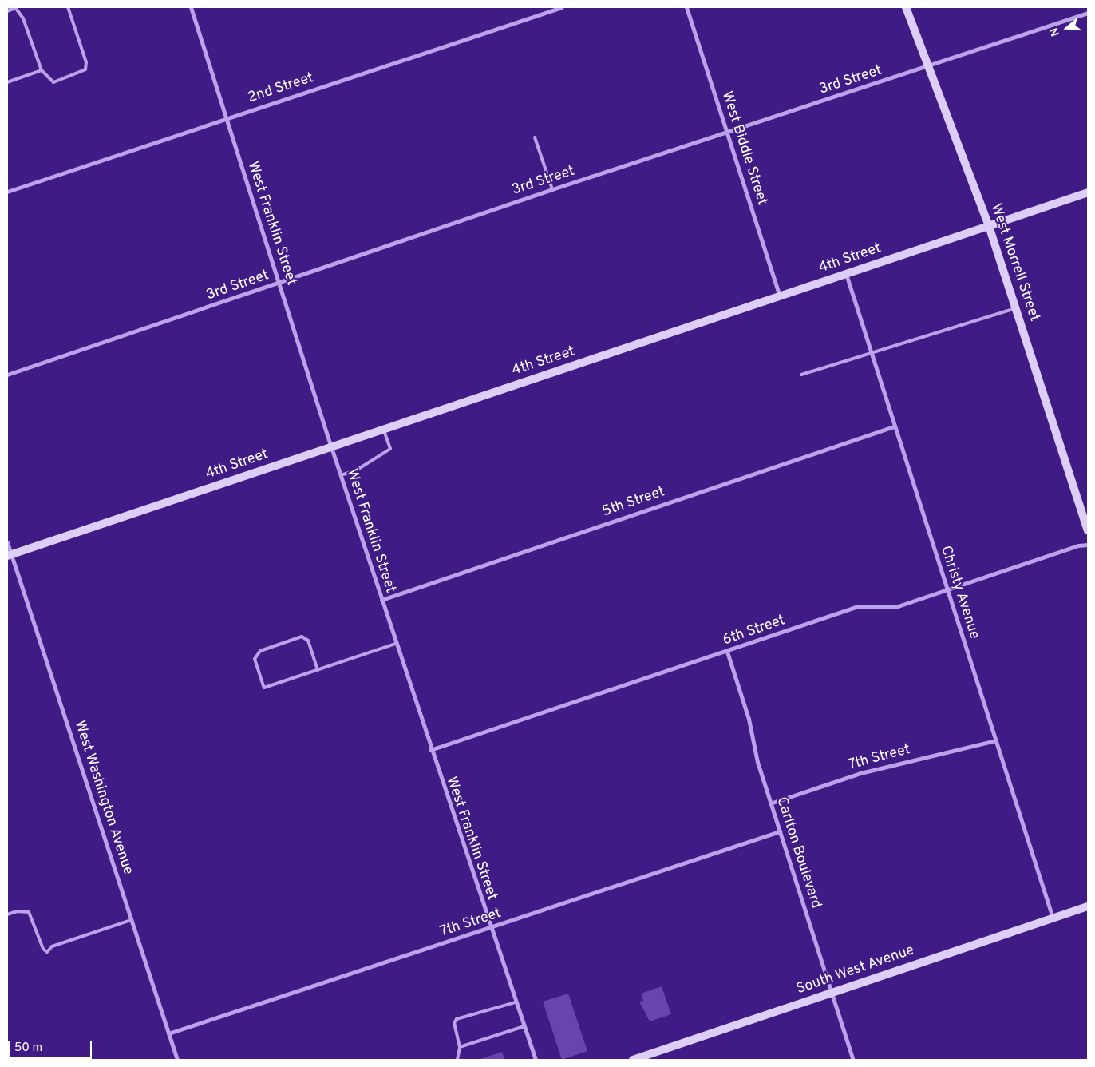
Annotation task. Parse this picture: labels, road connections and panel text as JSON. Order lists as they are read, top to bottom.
{
  "streets": {
    "street": [
      "3rd Street",
      "2nd Street",
      "West Biddle Street",
      "West Franklin Street",
      "4th Street",
      "West Morrell Street",
      "5th Street",
      "Christy Avenue",
      "6th Street",
      "7th Street",
      "West Washington Avenue",
      "Carlton Boulevard",
      "South West Avenue"
    ]
  },
  "crossings": [
    ["3rd Street", "West Biddle Street"],
    ["3rd Street", "West Franklin Street"],
    ["3rd Street", "West Morrell Street"],
    ["2nd Street", "West Franklin Street"],
    ["West Biddle Street", "4th Street"],
    ["West Franklin Street", "4th Street"],
    ["West Franklin Street", "5th Street"],
    ["West Franklin Street", "6th Street"],
    ["West Franklin Street", "7th Street"],
    ["4th Street", "West Morrell Street"],
    ["4th Street", "Christy Avenue"],
    ["4th Street", "West Washington Avenue"],
    ["5th Street", "Christy Avenue"],
    ["Christy Avenue", "6th Street"],
    ["Christy Avenue", "7th Street"],
    ["Christy Avenue", "South West Avenue"],
    ["6th Street", "Carlton Boulevard"],
    ["7th Street", "West Washington Avenue"],
    ["7th Street", "Carlton Boulevard"],
    ["Carlton Boulevard", "South West Avenue"]
  ],
  "scale_bar": "50 m",
  "north": "left"
}
